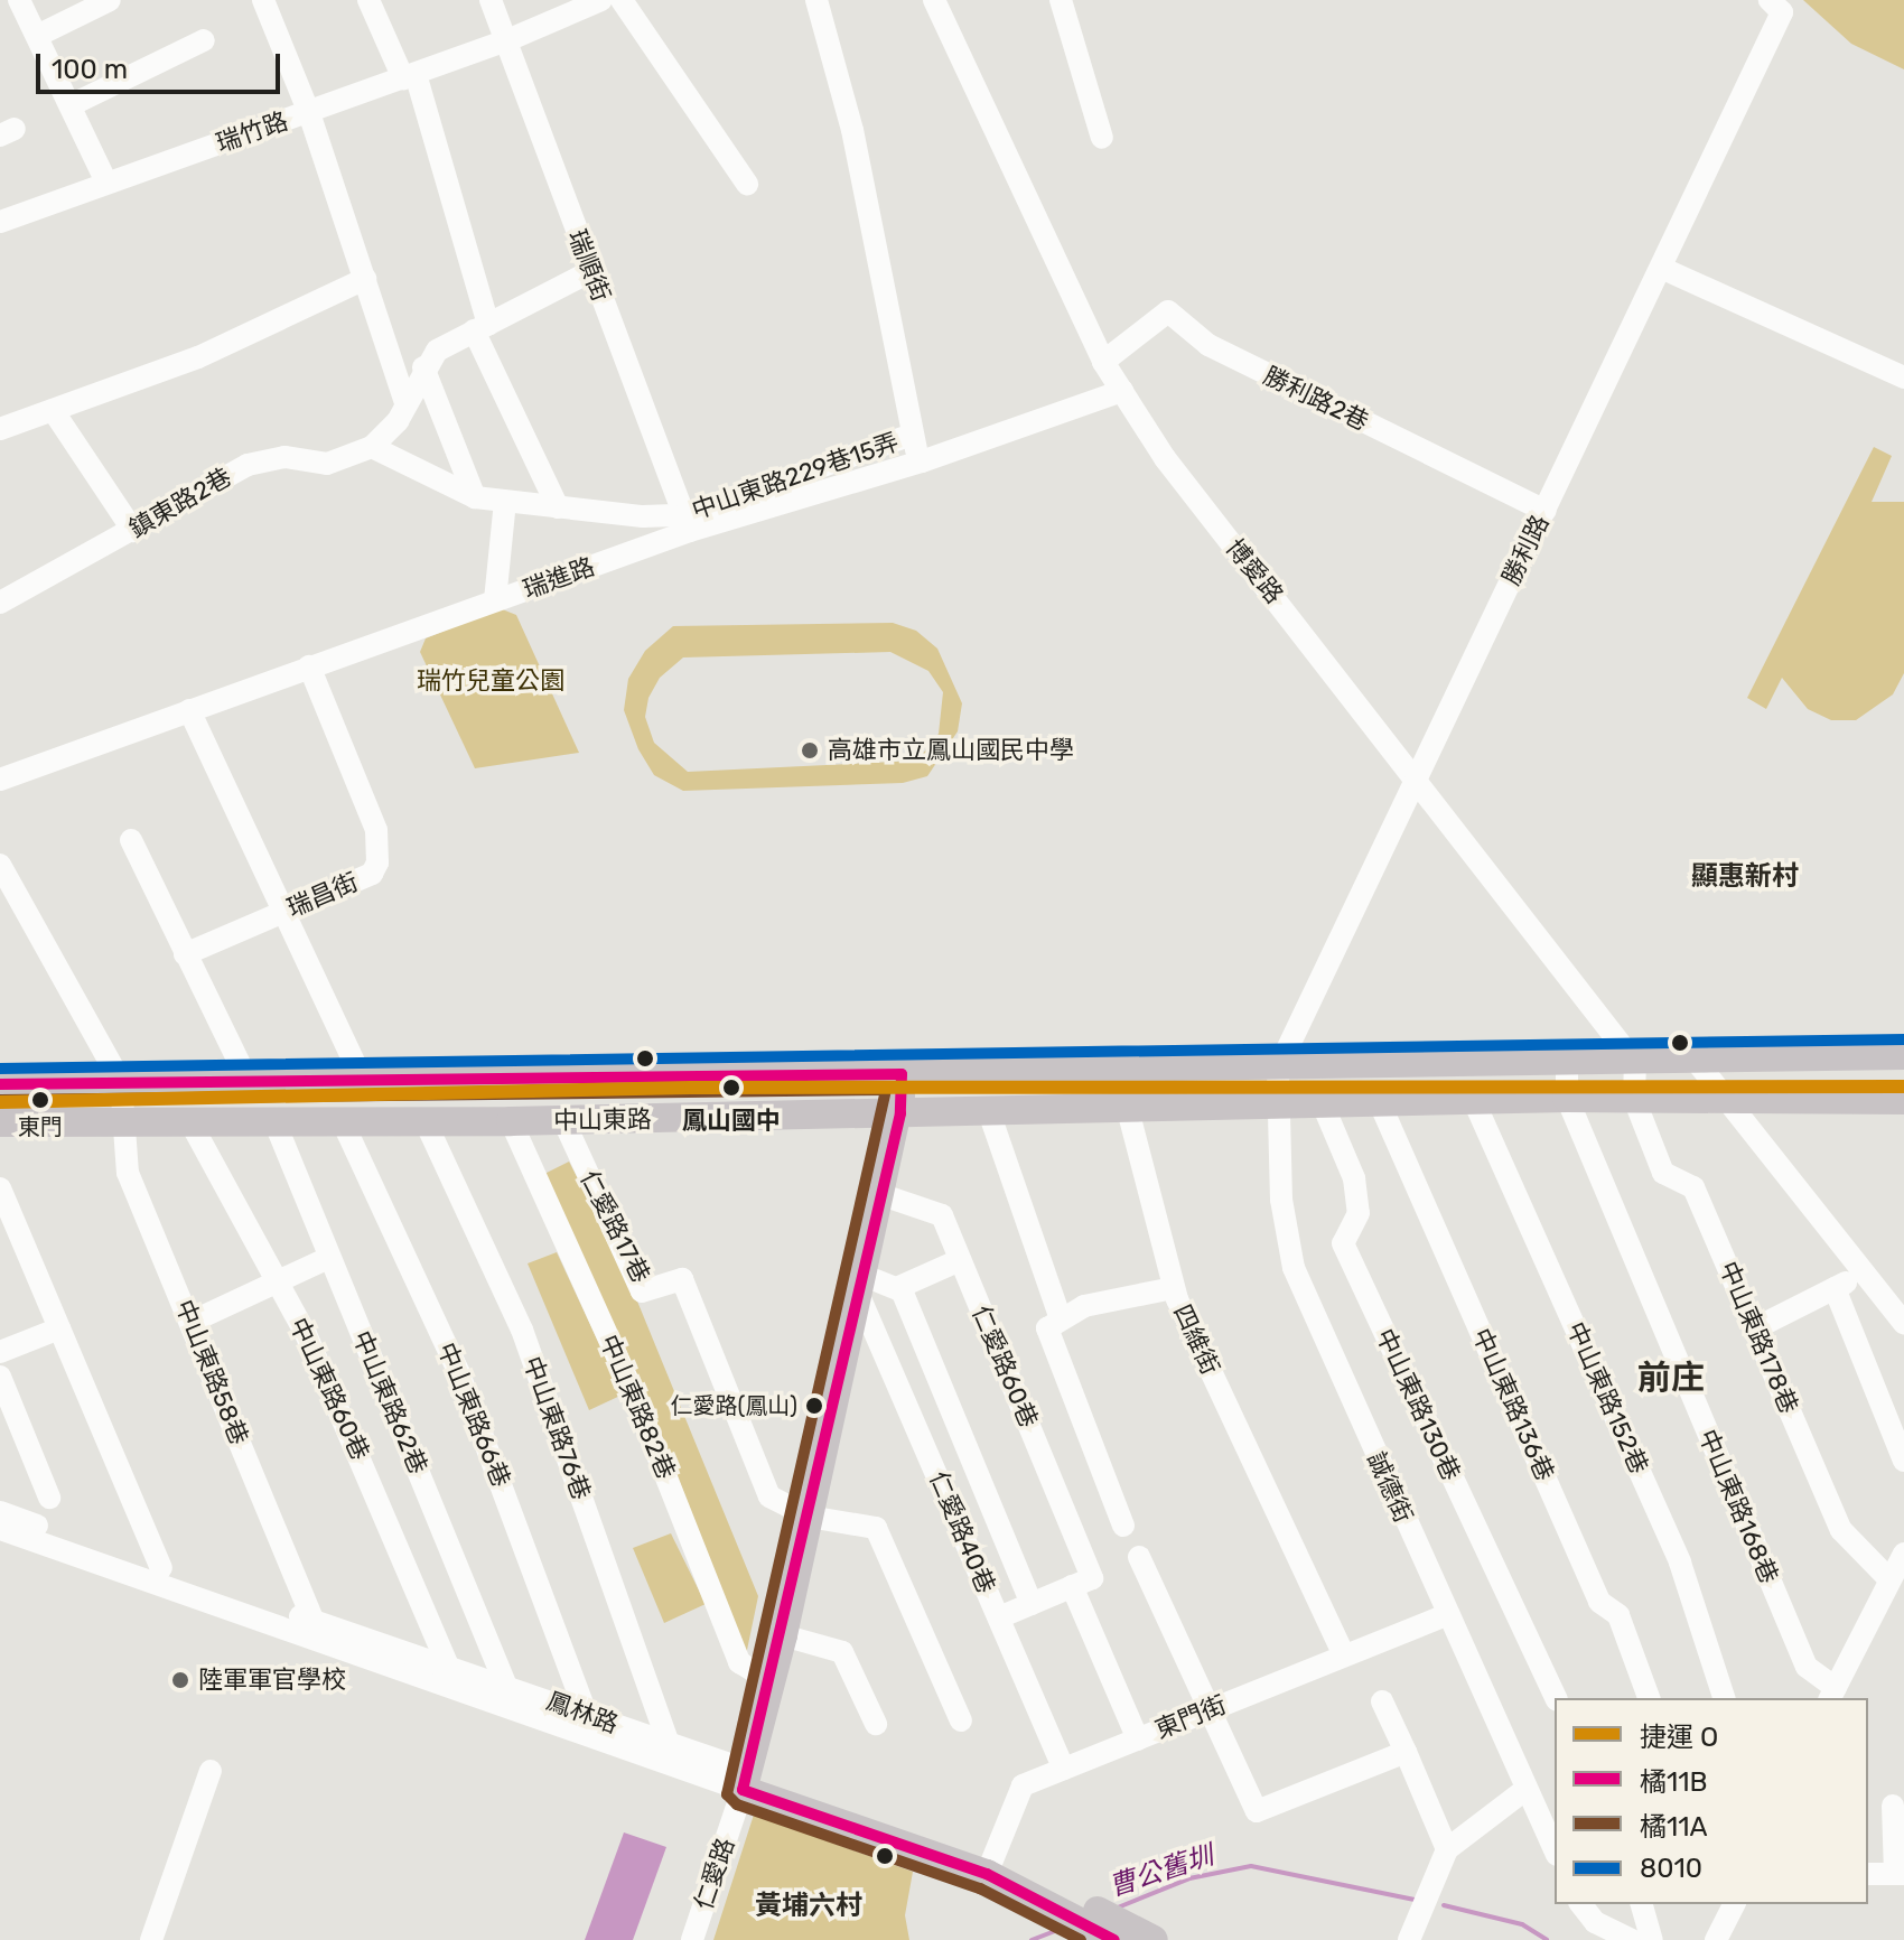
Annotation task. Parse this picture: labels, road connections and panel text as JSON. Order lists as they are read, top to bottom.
{
  "streets": {
    "main road": ["中山東路", "鳳林路", "仁愛路"],
    "street": [
      "瑞竹路",
      "瑞順街",
      "勝利路2巷",
      "中山東路229巷15弄",
      "鎮東路2巷",
      "勝利路",
      "博愛路",
      "瑞進路",
      "瑞昌街",
      "仁愛路17巷",
      "中山東路178巷",
      "四維街",
      "仁愛路60巷",
      "中山東路58巷",
      "中山東路60巷",
      "中山東路152巷",
      "中山東路62巷",
      "中山東路130巷",
      "中山東路136巷",
      "中山東路82巷",
      "中山東路66巷",
      "中山東路76巷",
      "誠德街",
      "中山東路168巷",
      "仁愛路40巷",
      "東門街"
    ]
  },
  "crossings": [
    ["瑞竹路", "瑞順街"],
    ["瑞順街", "中山東路229巷15弄"],
    ["瑞順街", "瑞進路"],
    ["勝利路2巷", "勝利路"],
    ["勝利路2巷", "博愛路"],
    ["中山東路229巷15弄", "鎮東路2巷"],
    ["中山東路229巷15弄", "瑞進路"],
    ["勝利路", "博愛路"],
    ["勝利路", "中山東路"],
    ["勝利路", "誠德街"],
    ["博愛路", "瑞進路"],
    ["博愛路", "中山東路"],
    ["瑞進路", "瑞昌街"],
    ["中山東路", "仁愛路17巷"],
    ["中山東路", "中山東路178巷"],
    ["中山東路", "中山東路58巷"],
    ["中山東路", "中山東路60巷"],
    ["中山東路", "中山東路152巷"],
    ["中山東路", "中山東路62巷"],
    ["中山東路", "中山東路130巷"],
    ["中山東路", "中山東路136巷"],
    ["中山東路", "中山東路82巷"],
    ["中山東路", "中山東路66巷"],
    ["中山東路", "中山東路76巷"],
    ["中山東路", "誠德街"],
    ["中山東路", "中山東路168巷"],
    ["中山東路", "仁愛路"],
    ["仁愛路17巷", "仁愛路"],
    ["四維街", "東門街"],
    ["仁愛路60巷", "東門街"],
    ["仁愛路60巷", "仁愛路"],
    ["中山東路58巷", "鳳林路"],
    ["中山東路60巷", "鳳林路"],
    ["中山東路62巷", "鳳林路"],
    ["中山東路82巷", "仁愛路"],
    ["中山東路66巷", "鳳林路"],
    ["中山東路76巷", "鳳林路"],
    ["誠德街", "東門街"],
    ["仁愛路40巷", "東門街"],
    ["仁愛路40巷", "仁愛路"],
    ["鳳林路", "東門街"],
    ["鳳林路", "仁愛路"]
  ],
  "districts": ["顯惠新村", "前庄", "黃埔六村"],
  "water": ["曹公舊圳"],
  "parks": ["瑞竹兒童公園"],
  "places": [
    "高雄市立鳳山國民中學",
    "鳳山國中",
    "東門",
    "仁愛路(鳳山)",
    "陸軍軍官學校"
  ],
  "lines": [
    "transit line 8010",
    "transit line 橘11B",
    "metro line O",
    "transit line 橘11A"
  ],
  "legend": [
    "捷運 O",
    "橘11B",
    "橘11A",
    "8010"
  ],
  "scale_bar": "100 m"
}
